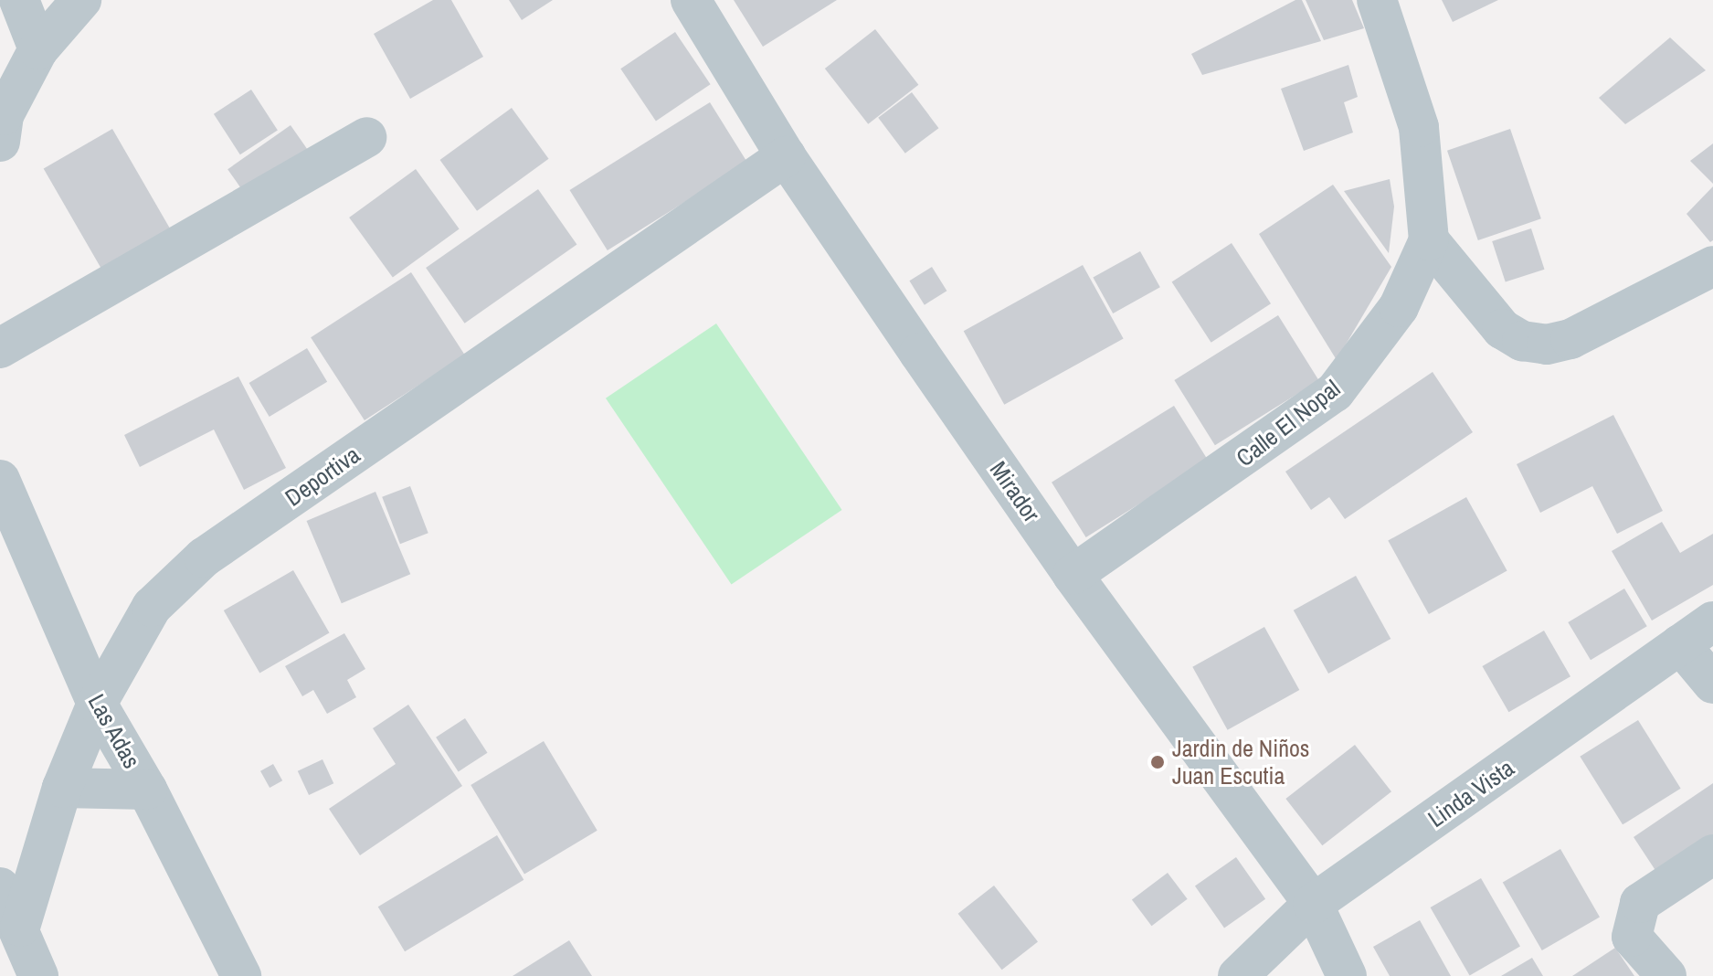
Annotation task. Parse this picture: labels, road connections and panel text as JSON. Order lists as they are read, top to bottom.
{
  "streets": {
    "street": [
      "Calle El Nopal",
      "Deportiva",
      "Mirador",
      "Las Adas",
      "Linda Vista"
    ]
  },
  "crossings": [
    ["Calle El Nopal", "Mirador"],
    ["Deportiva", "Mirador"],
    ["Deportiva", "Las Adas"],
    ["Mirador", "Linda Vista"]
  ],
  "places": ["Jardin de Niños Juan Escutia"]
}
